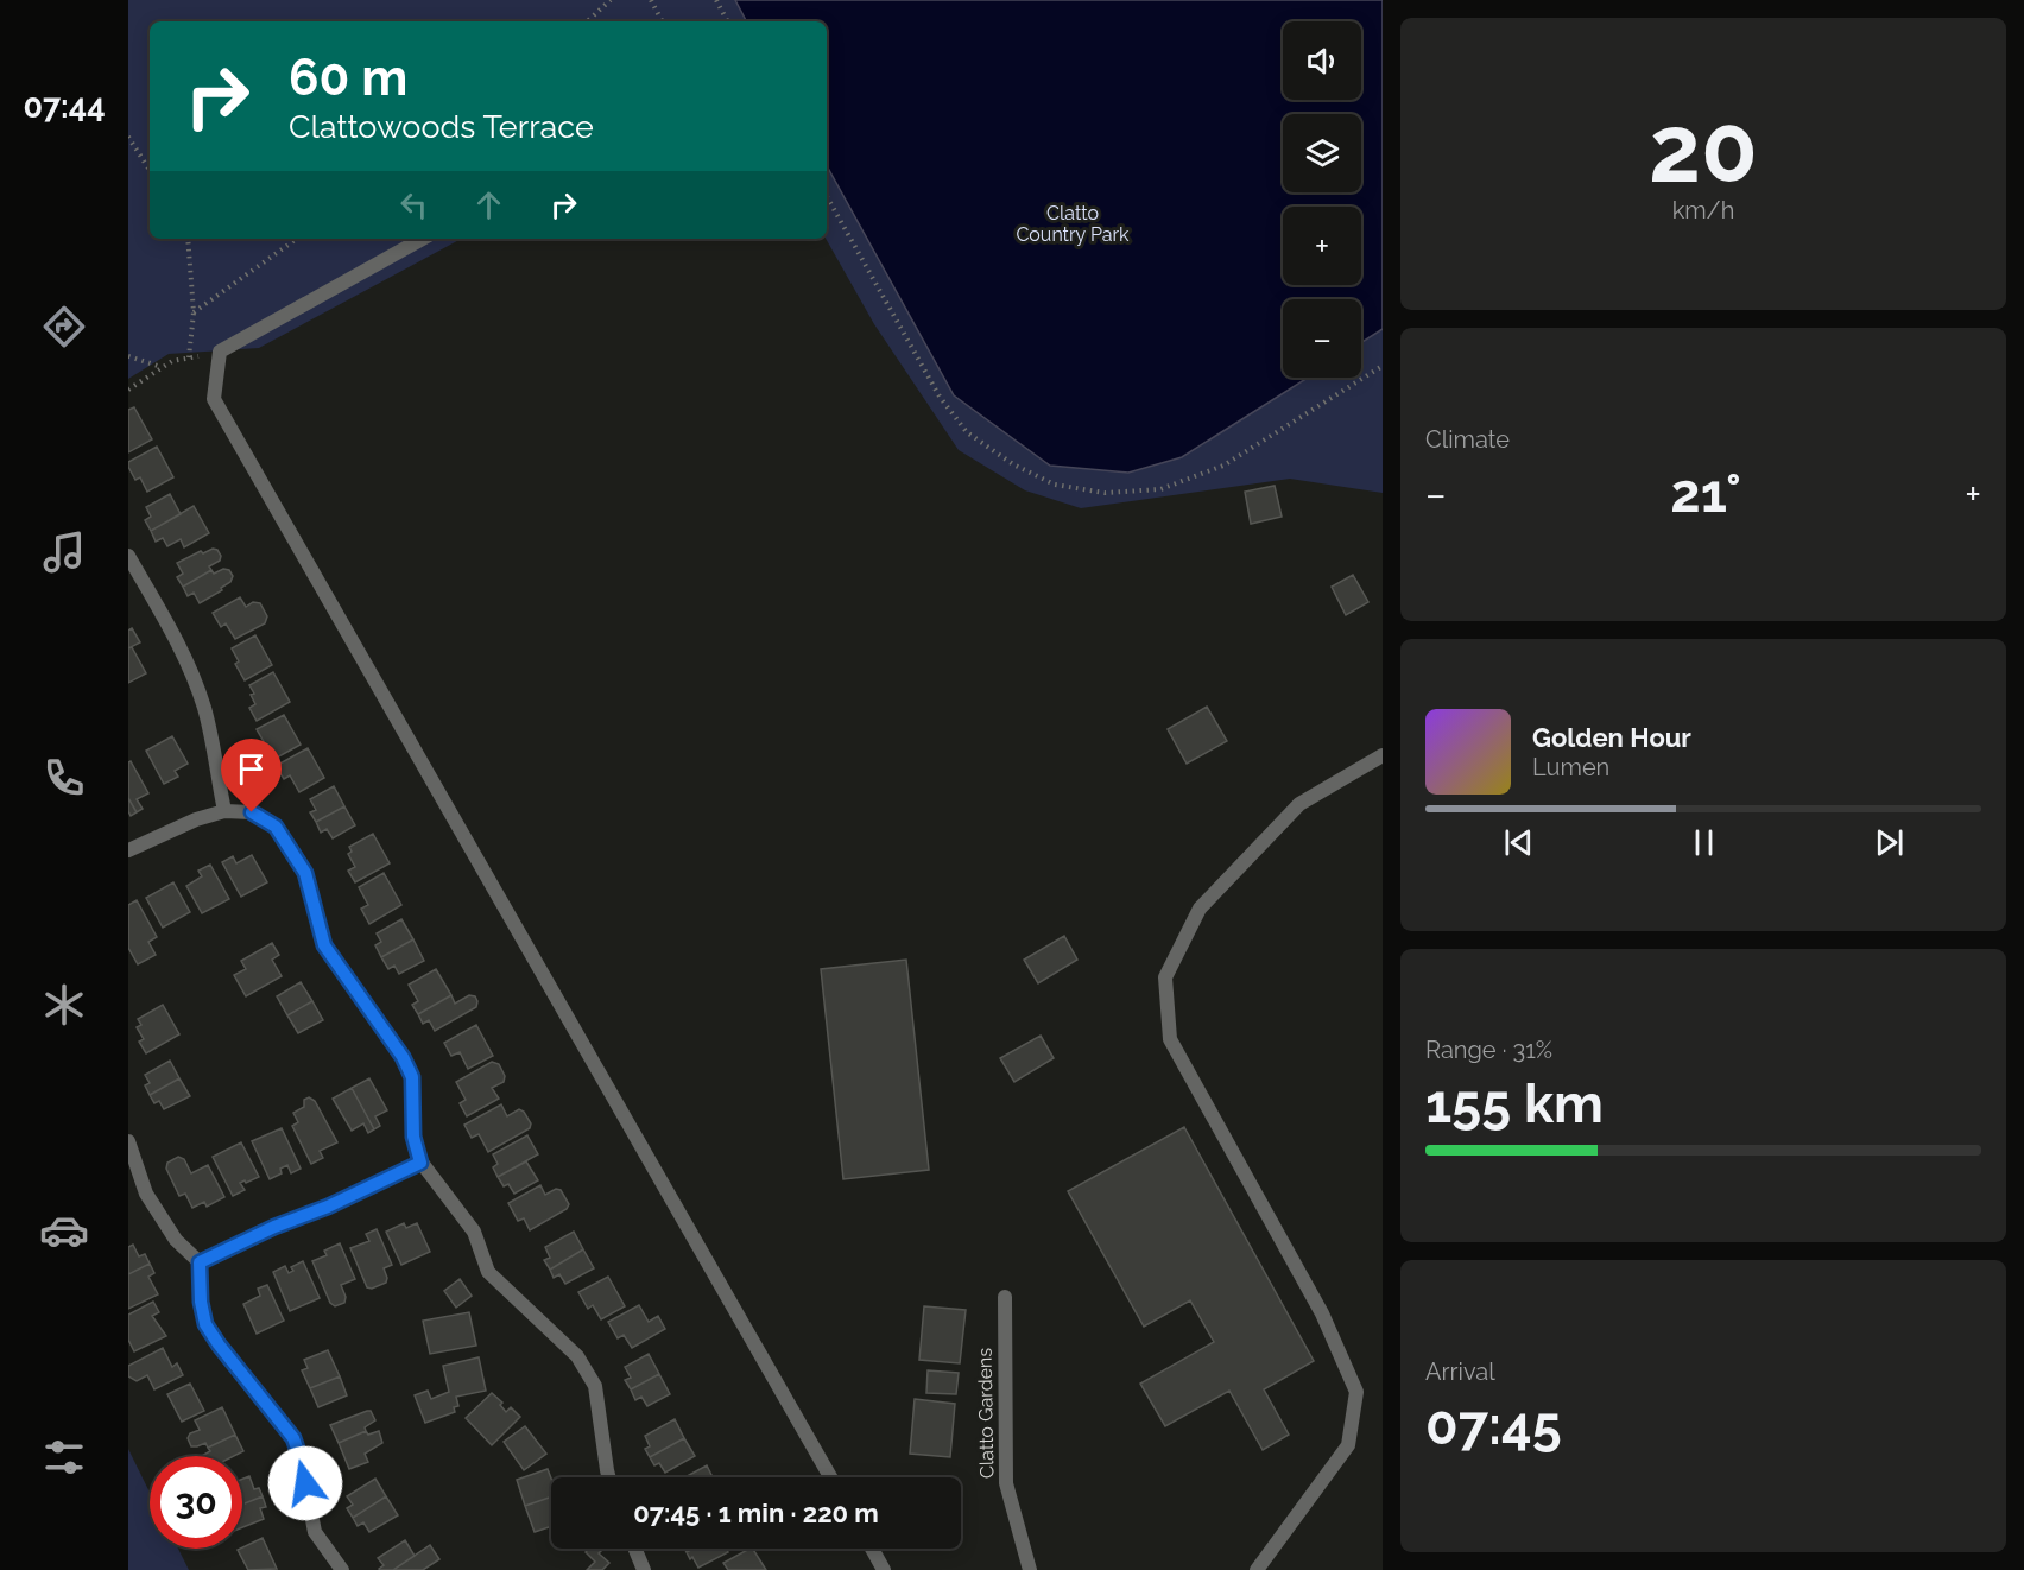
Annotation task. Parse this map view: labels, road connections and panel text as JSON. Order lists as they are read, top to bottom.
{
  "streets": {
    "street": ["Clatto Gardens"]
  },
  "parks": ["Clatto Country Park"],
  "page": {
    "tabs": "07:44",
    "tile": [
      ["20", "km/h"],
      "Climate",
      ["Range · 31%", "155 km"],
      ["Arrival", "07:45"]
    ],
    "map_buttons": ["+", "−"],
    "turn": ["60 m", "Clattowoods Terrace"],
    "heat": ["−", "21°", "+"],
    "song": ["Golden Hour", "Lumen"],
    "limit": "30",
    "trip": "07:45 · 1 min · 220 m"
  }
}
